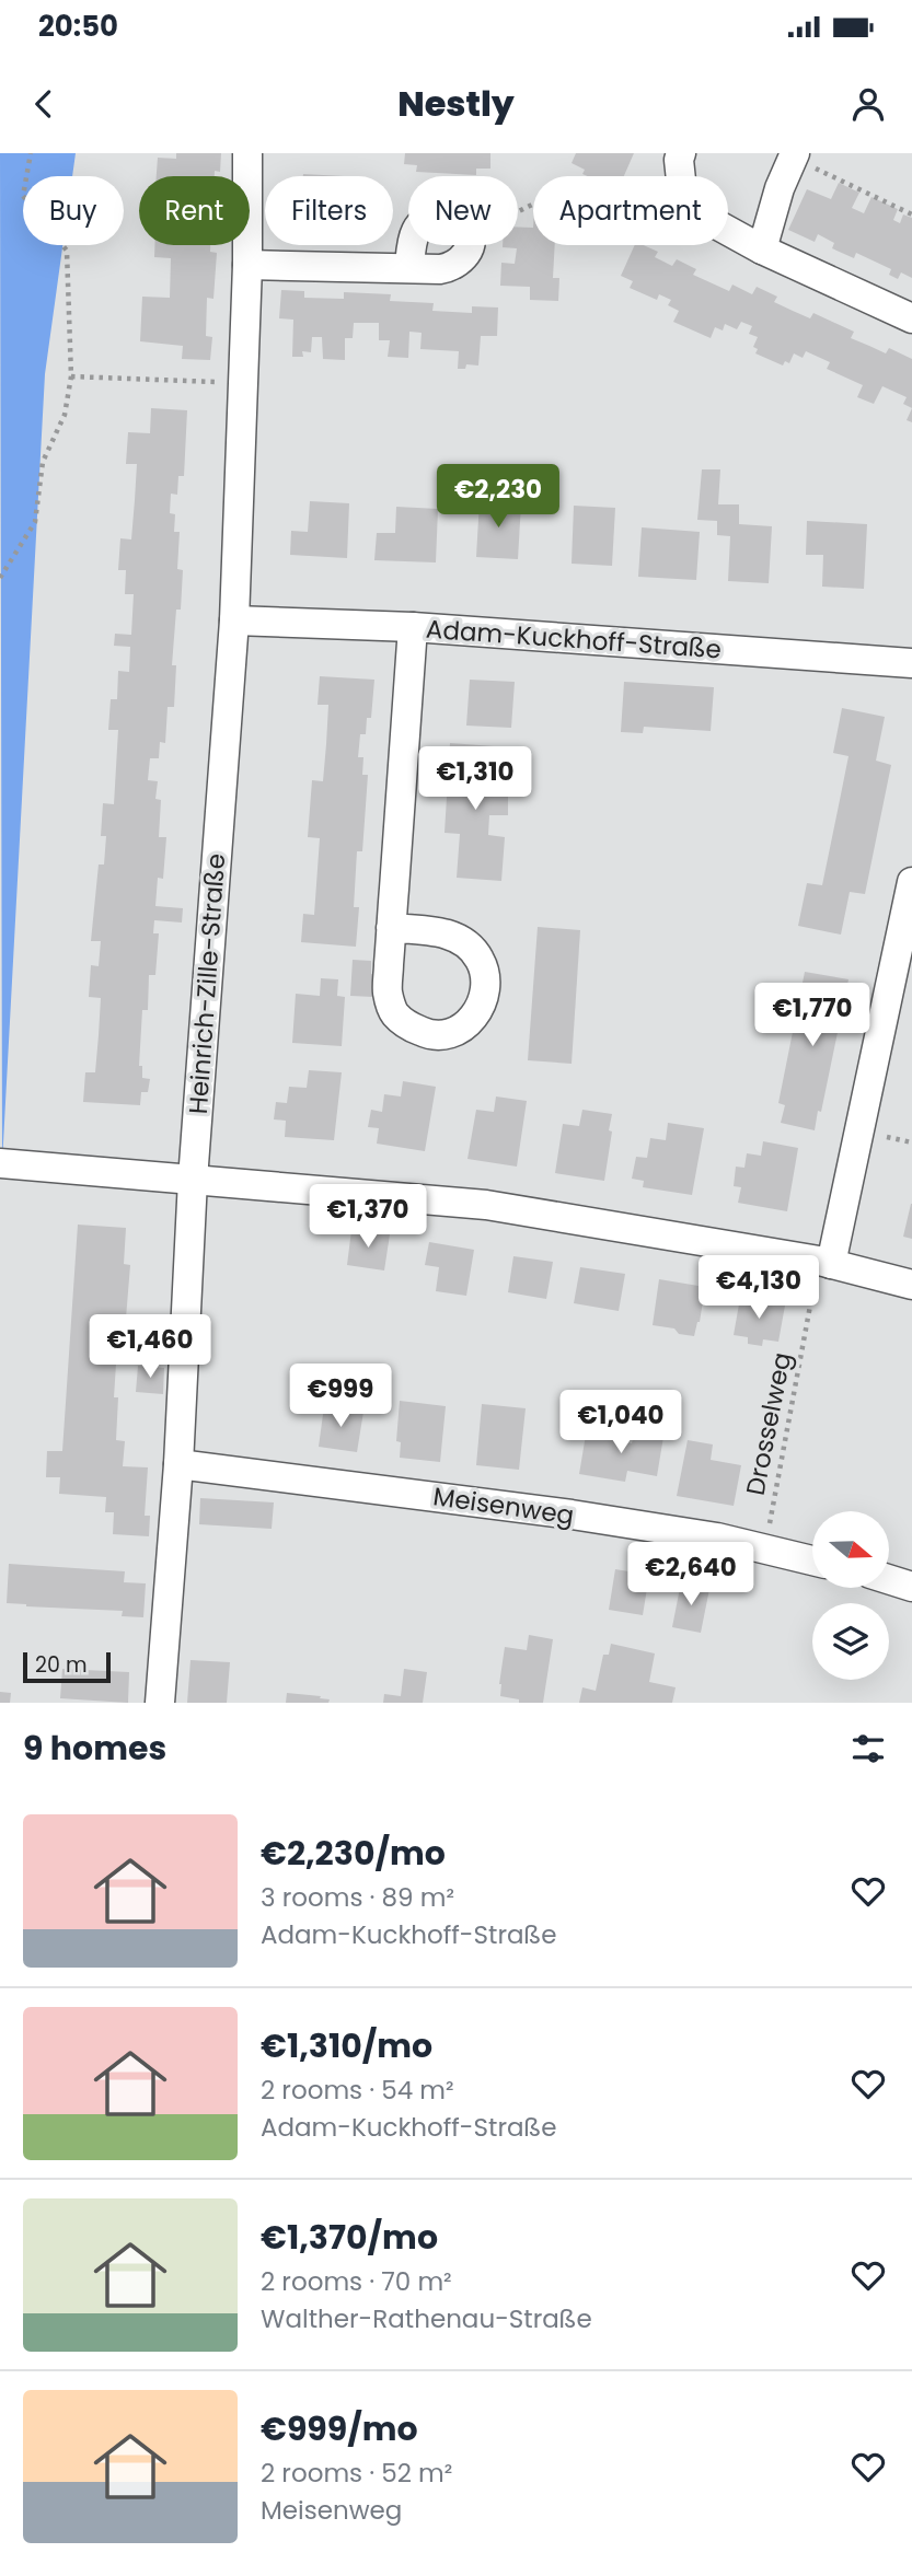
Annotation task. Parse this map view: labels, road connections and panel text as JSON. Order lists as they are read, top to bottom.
{
  "streets": {
    "street": ["Adam-Kuckhoff-Straße", "Heinrich-Zille-Straße", "Meisenweg"],
    "path": ["Drosselweg"]
  },
  "crossings": [
    ["Adam-Kuckhoff-Straße", "Heinrich-Zille-Straße"],
    ["Heinrich-Zille-Straße", "Meisenweg"],
    ["Drosselweg", "Meisenweg"]
  ],
  "scale_bar": "20 m",
  "north": "right",
  "page": {
    "status": "20:50",
    "header": "Nestly",
    "chip": [
      "Buy",
      "Rent",
      "Filters",
      "New",
      "Apartment"
    ],
    "price": [
      "€2,230",
      "€1,310",
      "€1,770",
      "€1,370",
      "€4,130",
      "€1,460",
      "€999",
      "€1,040",
      "€2,640"
    ],
    "scale": "20 m",
    "heading": "9 homes",
    "list": [
      {
        "name": "€2,230/mo",
        "note": "3 rooms · 89 m² · Adam-Kuckhoff-Straße"
      },
      {
        "name": "€1,310/mo",
        "note": "2 rooms · 54 m² · Adam-Kuckhoff-Straße"
      },
      {
        "name": "€1,370/mo",
        "note": "2 rooms · 70 m² · Walther-Rathenau-Straße"
      },
      {
        "name": "€999/mo",
        "note": "2 rooms · 52 m² · Meisenweg"
      }
    ]
  }
}
